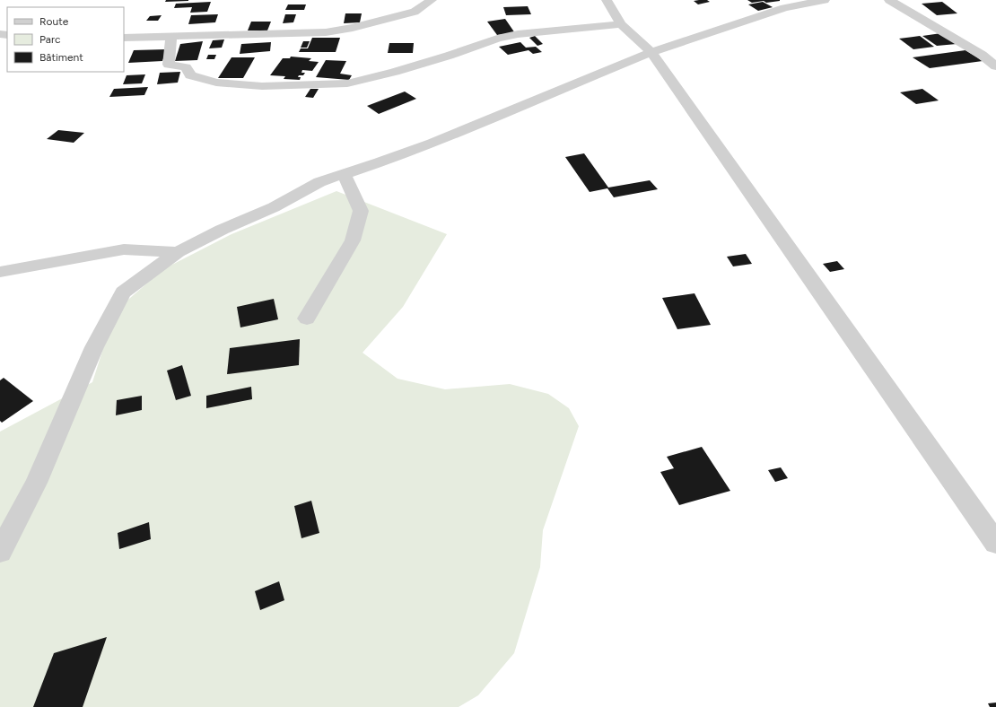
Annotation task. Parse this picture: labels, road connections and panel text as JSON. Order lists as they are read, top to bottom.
{
  "legend": ["Route", "Parc", "Bâtiment"]
}
